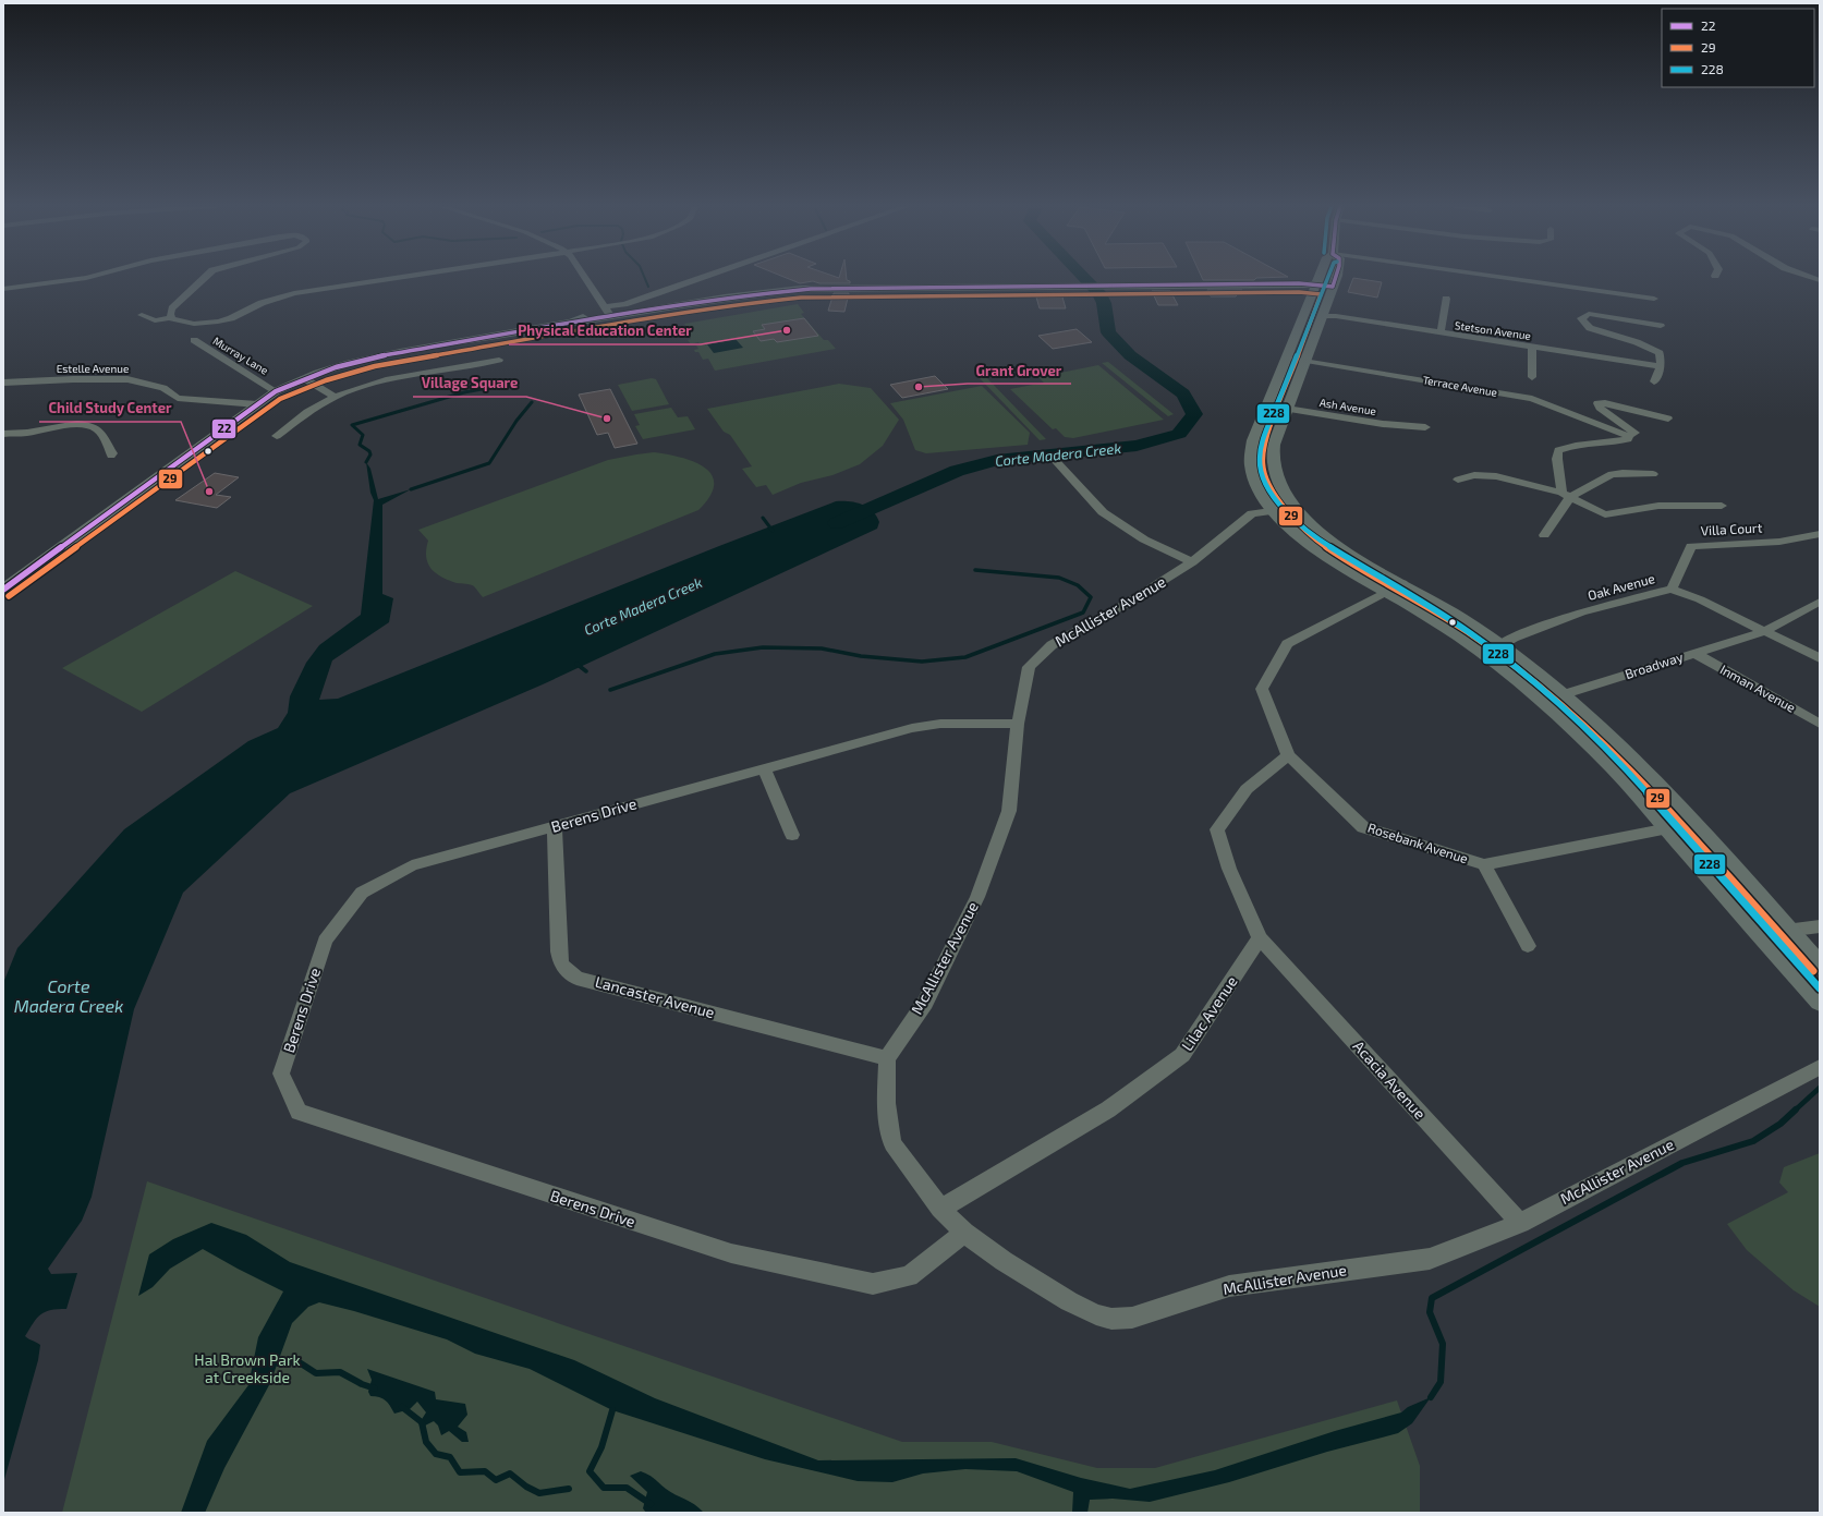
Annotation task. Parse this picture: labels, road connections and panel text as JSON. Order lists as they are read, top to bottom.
{
  "streets": {
    "street": [
      "Stetson Avenue",
      "Murray Lane",
      "Estelle Avenue",
      "Terrace Avenue",
      "Ash Avenue",
      "Villa Court",
      "Oak Avenue",
      "McAllister Avenue",
      "Broadway",
      "Inman Avenue",
      "Berens Drive",
      "Rosebank Avenue",
      "Lancaster Avenue",
      "Lilac Avenue",
      "Acacia Avenue"
    ]
  },
  "crossings": [
    ["Villa Court", "Oak Avenue"],
    ["Oak Avenue", "Broadway"],
    ["McAllister Avenue", "Berens Drive"],
    ["McAllister Avenue", "Lancaster Avenue"],
    ["McAllister Avenue", "Lilac Avenue"],
    ["McAllister Avenue", "Acacia Avenue"],
    ["Broadway", "Inman Avenue"],
    ["Berens Drive", "Lancaster Avenue"],
    ["Lilac Avenue", "Acacia Avenue"]
  ],
  "water": ["Corte Madera Creek"],
  "parks": ["Hal Brown Park at Creekside"],
  "places": [
    "Physical Education Center",
    "Grant Grover",
    "Village Square",
    "Child Study Center"
  ],
  "lines": ["transit line 22", "transit line 228", "transit line 29"],
  "legend": ["22", "29", "228"]
}
